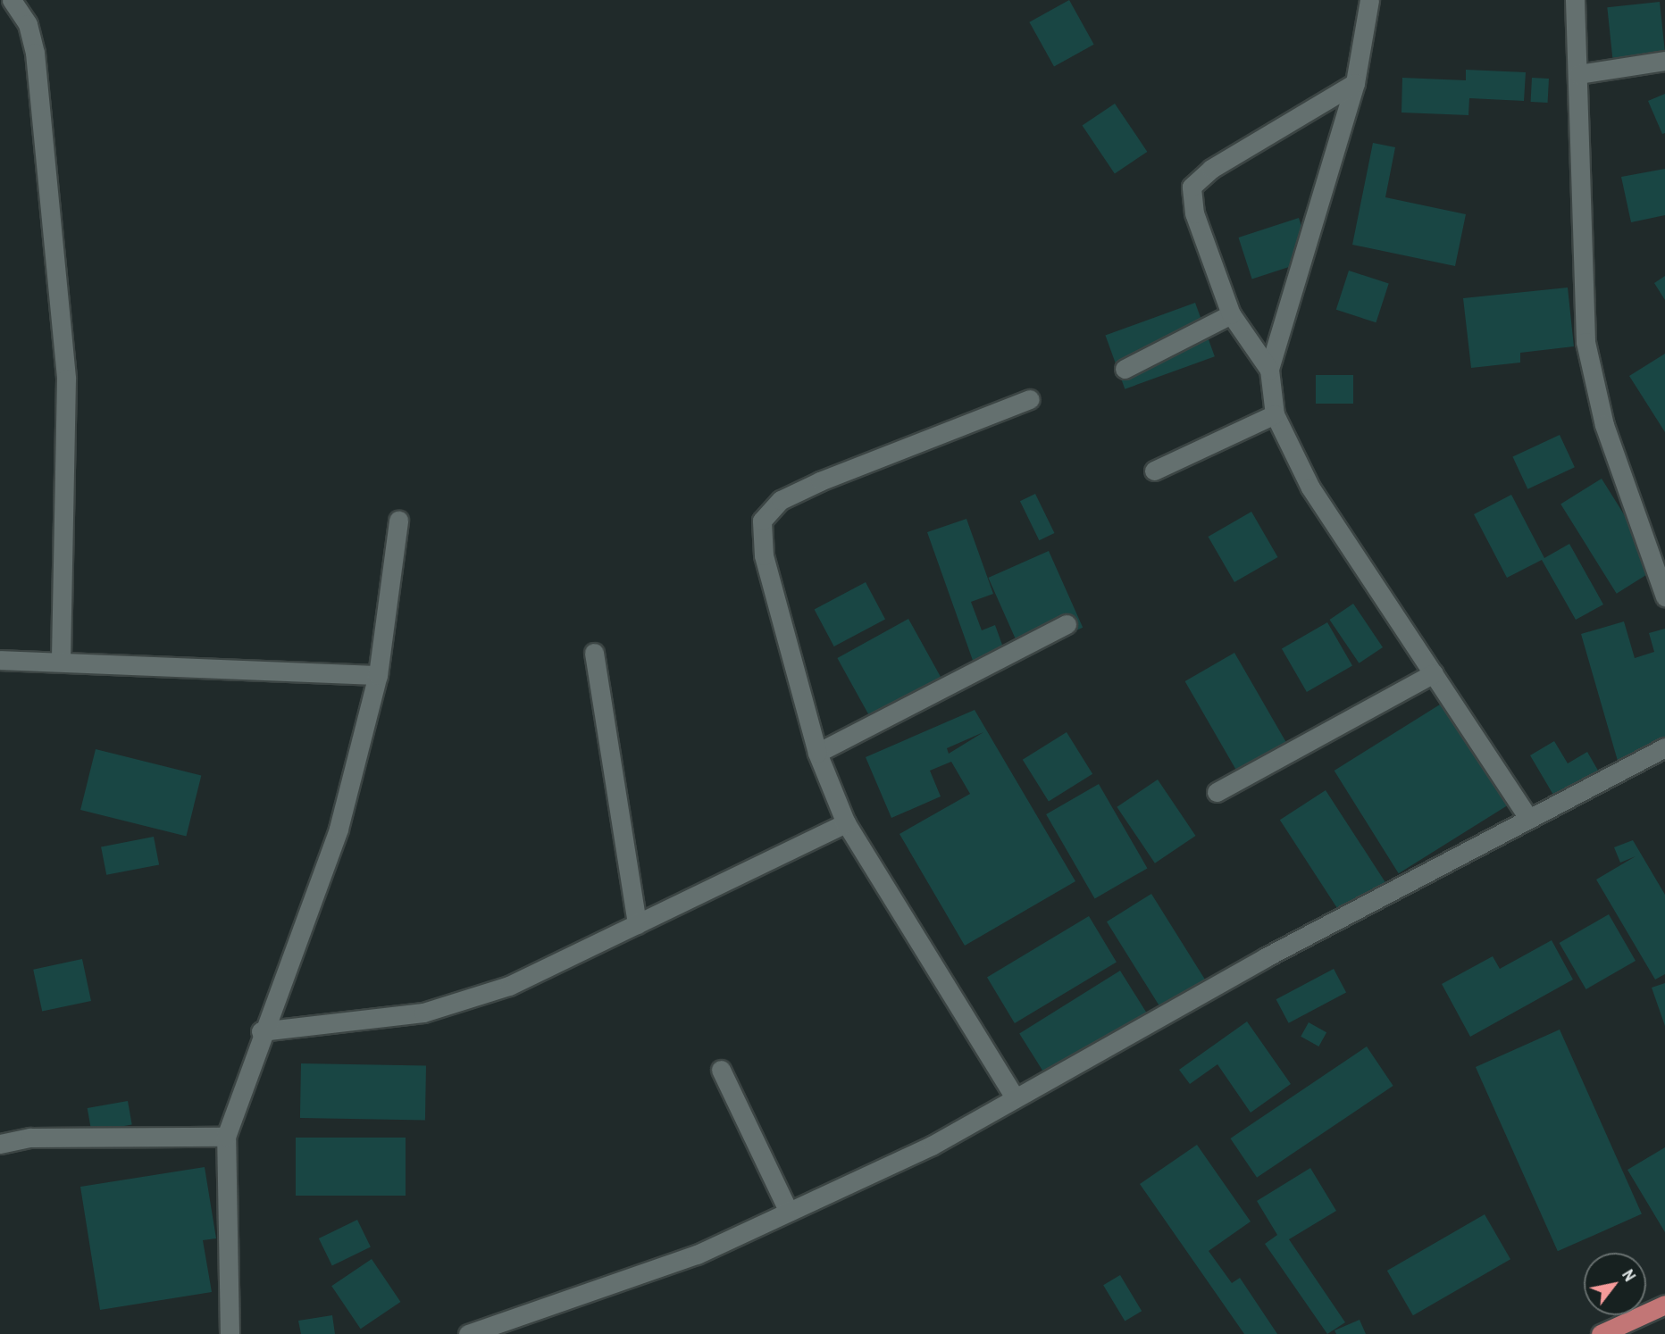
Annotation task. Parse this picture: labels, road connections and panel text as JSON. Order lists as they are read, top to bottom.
{
  "north": "top right"
}
